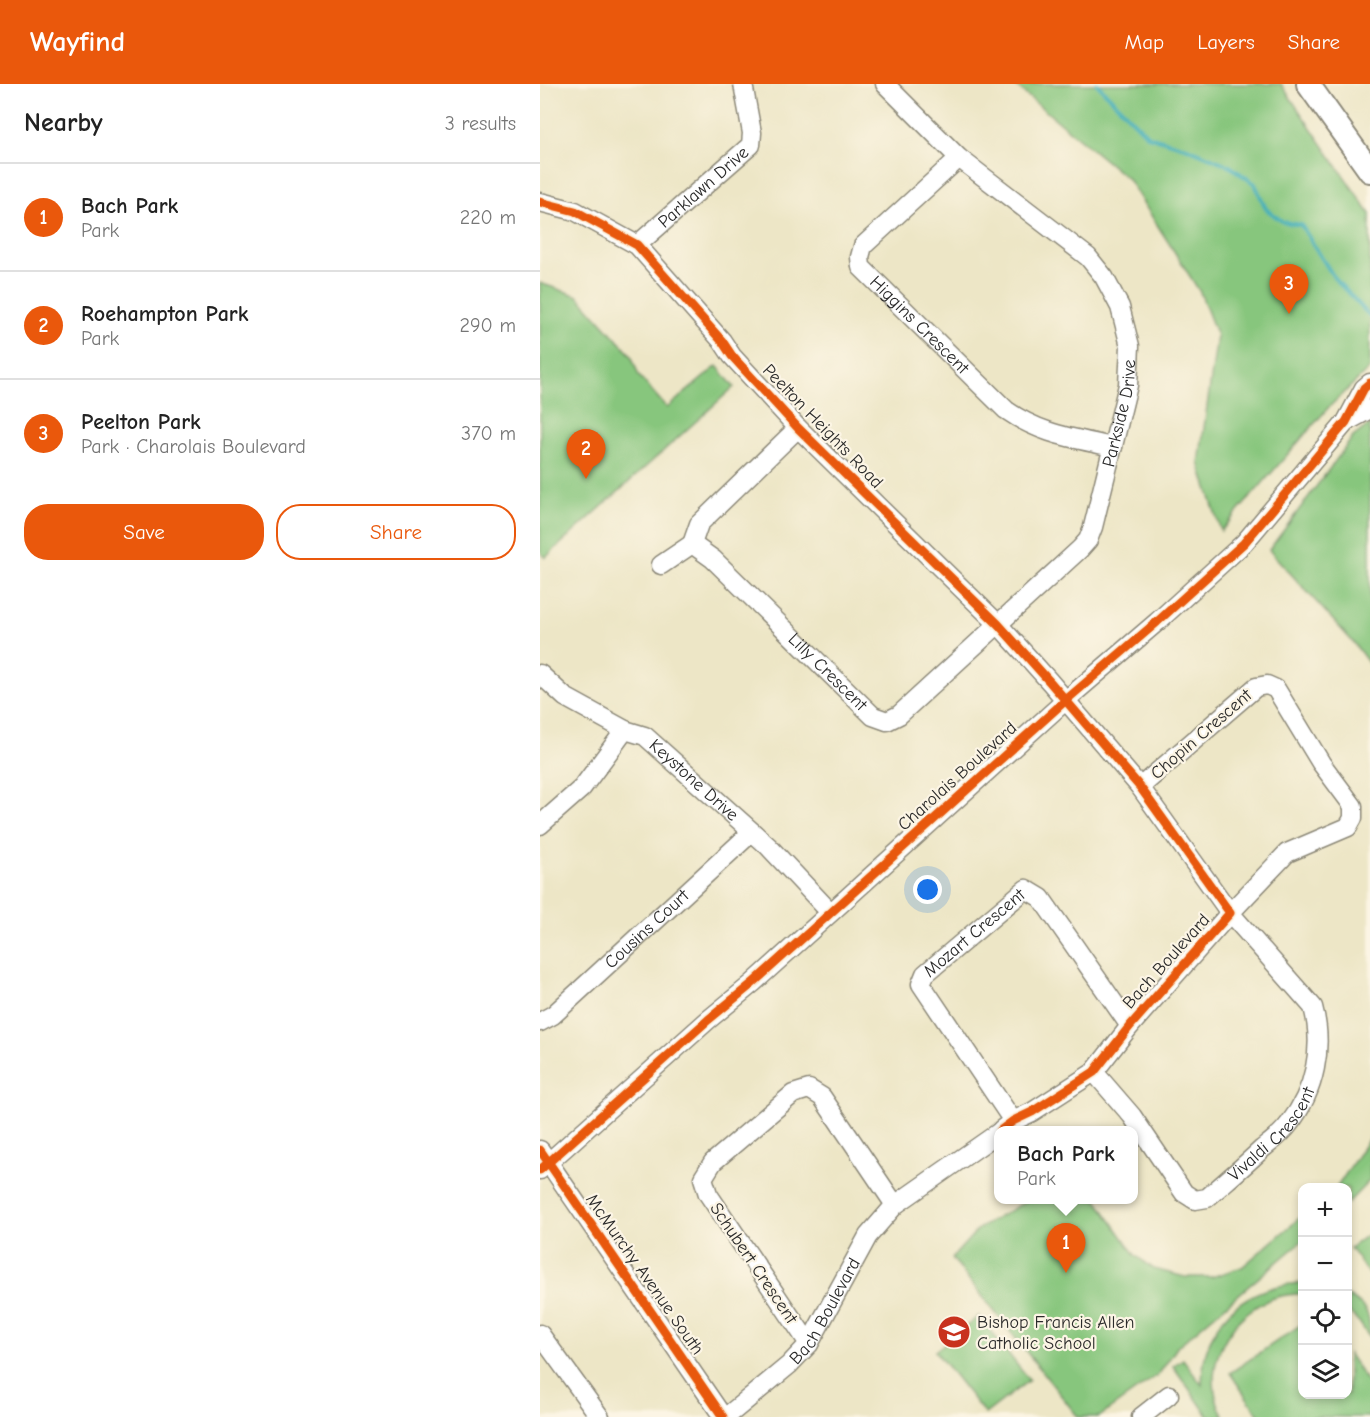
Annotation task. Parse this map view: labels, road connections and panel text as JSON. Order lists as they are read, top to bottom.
{
  "streets": {
    "street": [
      "Parklawn Drive",
      "Higgins Crescent",
      "Parkside Drive",
      "Peelton Heights Road",
      "Lilly Crescent",
      "Chopin Crescent",
      "Charolais Boulevard",
      "Keystone Drive",
      "Cousins Court",
      "Mozart Crescent",
      "Bach Boulevard",
      "Vivaldi Crescent",
      "Schubert Crescent",
      "McMurchy Avenue South"
    ]
  },
  "crossings": [
    ["Parklawn Drive", "Peelton Heights Road"],
    ["Higgins Crescent", "Parkside Drive"],
    ["Parkside Drive", "Peelton Heights Road"],
    ["Parkside Drive", "Lilly Crescent"],
    ["Peelton Heights Road", "Lilly Crescent"],
    ["Peelton Heights Road", "Charolais Boulevard"],
    ["Peelton Heights Road", "Bach Boulevard"],
    ["Chopin Crescent", "Bach Boulevard"],
    ["Chopin Crescent", "Vivaldi Crescent"],
    ["Charolais Boulevard", "Keystone Drive"],
    ["Charolais Boulevard", "Bach Boulevard"],
    ["Charolais Boulevard", "McMurchy Avenue South"],
    ["Keystone Drive", "Cousins Court"],
    ["Mozart Crescent", "Bach Boulevard"],
    ["Bach Boulevard", "Vivaldi Crescent"],
    ["Bach Boulevard", "Schubert Crescent"],
    ["Bach Boulevard", "McMurchy Avenue South"]
  ],
  "places": {
    "school or university": ["Bishop Francis Allen Catholic School"]
  },
  "page": {
    "header": "Wayfind",
    "nav": ["Map", "Layers", "Share"],
    "heading": ["Nearby", "3 results"],
    "list": [
      {
        "mark": "1",
        "name": "Bach Park",
        "note": "Park",
        "value": "220 m"
      },
      {
        "mark": "2",
        "name": "Roehampton Park",
        "note": "Park",
        "value": "290 m"
      },
      {
        "mark": "3",
        "name": "Peelton Park",
        "note": "Park · Charolais Boulevard",
        "value": "370 m"
      }
    ],
    "pins": ["3", "2", "1"],
    "buttons": ["Save", "Share"],
    "popup": ["Bach Park", "Park"],
    "map_buttons": ["+", "−"]
  }
}
